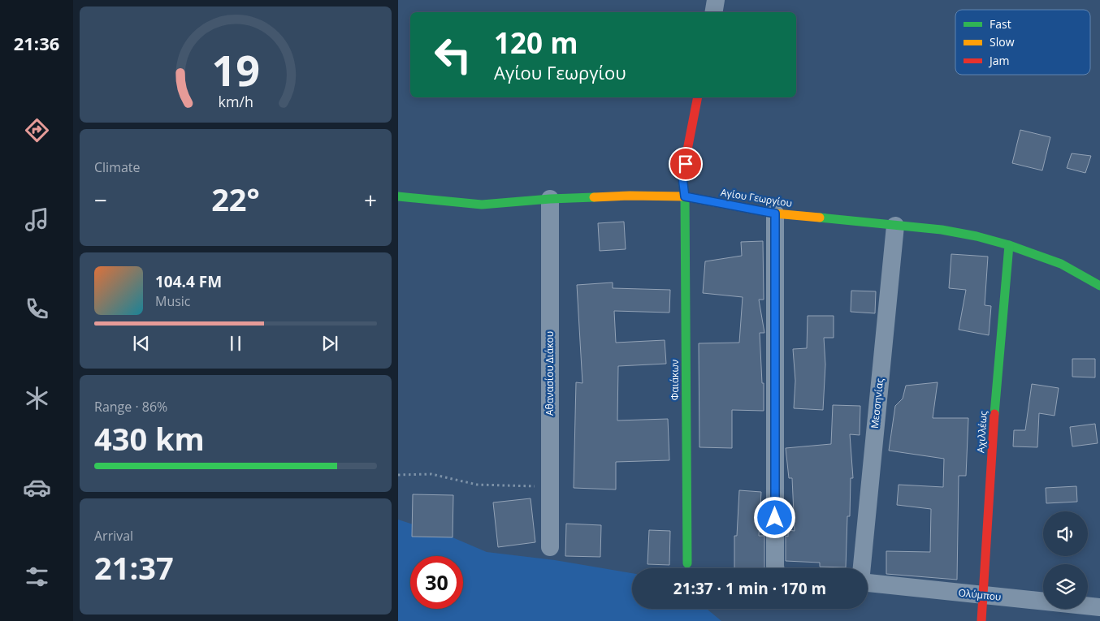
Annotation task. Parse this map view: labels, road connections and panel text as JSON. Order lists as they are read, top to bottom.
{
  "streets": {
    "street": [
      "Αγίου Γεωργίου",
      "Αθανασίου Διάκου",
      "Φαιάκων",
      "Μεσσηνίας",
      "Αχιλλέως",
      "Ολύμπου"
    ]
  },
  "crossings": [
    ["Αγίου Γεωργίου", "Αθανασίου Διάκου"],
    ["Αγίου Γεωργίου", "Φαιάκων"],
    ["Αγίου Γεωργίου", "Μεσσηνίας"],
    ["Αγίου Γεωργίου", "Αχιλλέως"],
    ["Αχιλλέως", "Ολύμπου"]
  ],
  "legend": ["Fast", "Slow", "Jam"],
  "page": {
    "tabs": "21:36",
    "turn": ["120 m", "Αγίου Γεωργίου"],
    "tile": [
      "Climate",
      ["Range · 86%", "430 km"],
      ["Arrival", "21:37"]
    ],
    "heat": ["−", "22°", "+"],
    "song": ["104.4 FM", "Music"],
    "limit": "30",
    "trip": "21:37 · 1 min · 170 m",
    "gauge": ["19", "km/h"]
  }
}
